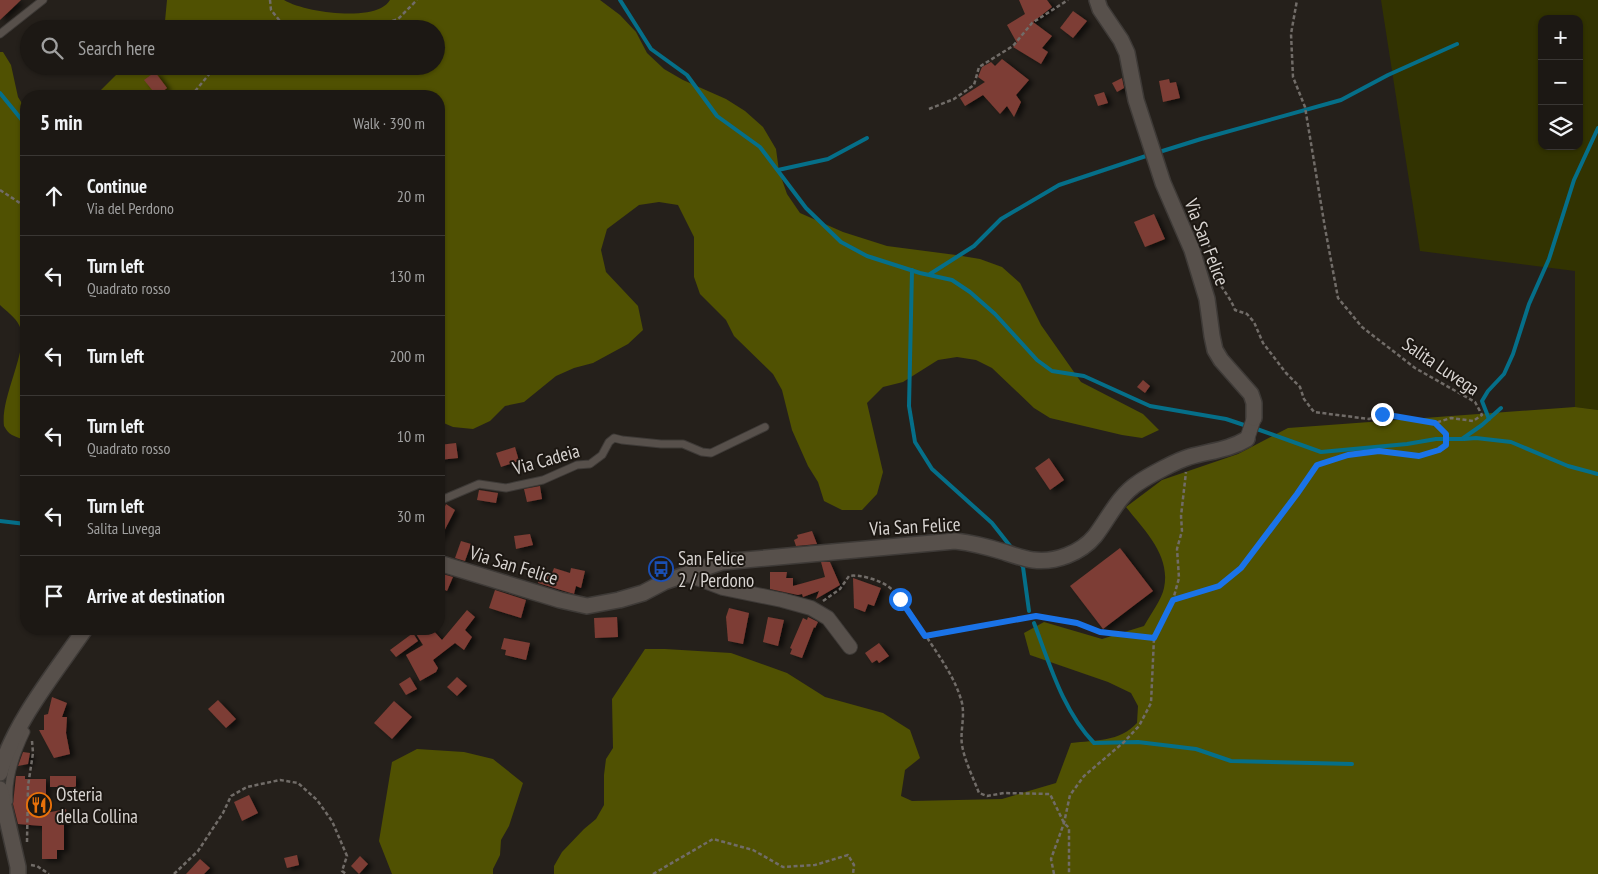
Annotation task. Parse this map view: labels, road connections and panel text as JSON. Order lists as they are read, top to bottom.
{
  "streets": {
    "street": ["Via San Felice"],
    "lane": ["Via Cadeia"],
    "path": ["Salita Luvega"]
  },
  "crossings": [
    ["Via San Felice", "Salita Luvega"]
  ],
  "places": {
    "bus stop": ["San Felice 2 / Perdono"],
    "restaurant": ["Osteria della Collina"]
  },
  "page": {
    "map_buttons": ["+", "−"],
    "search": "Search here",
    "heading": ["5 min", "Walk · 390 m"],
    "list": [
      ["Continue", "Via del Perdono", "20 m"],
      ["Turn left", "Quadrato rosso", "130 m"],
      ["Turn left", "200 m"],
      ["Turn left", "Quadrato rosso", "10 m"],
      ["Turn left", "Salita Luvega", "30 m"],
      "Arrive at destination"
    ]
  }
}
